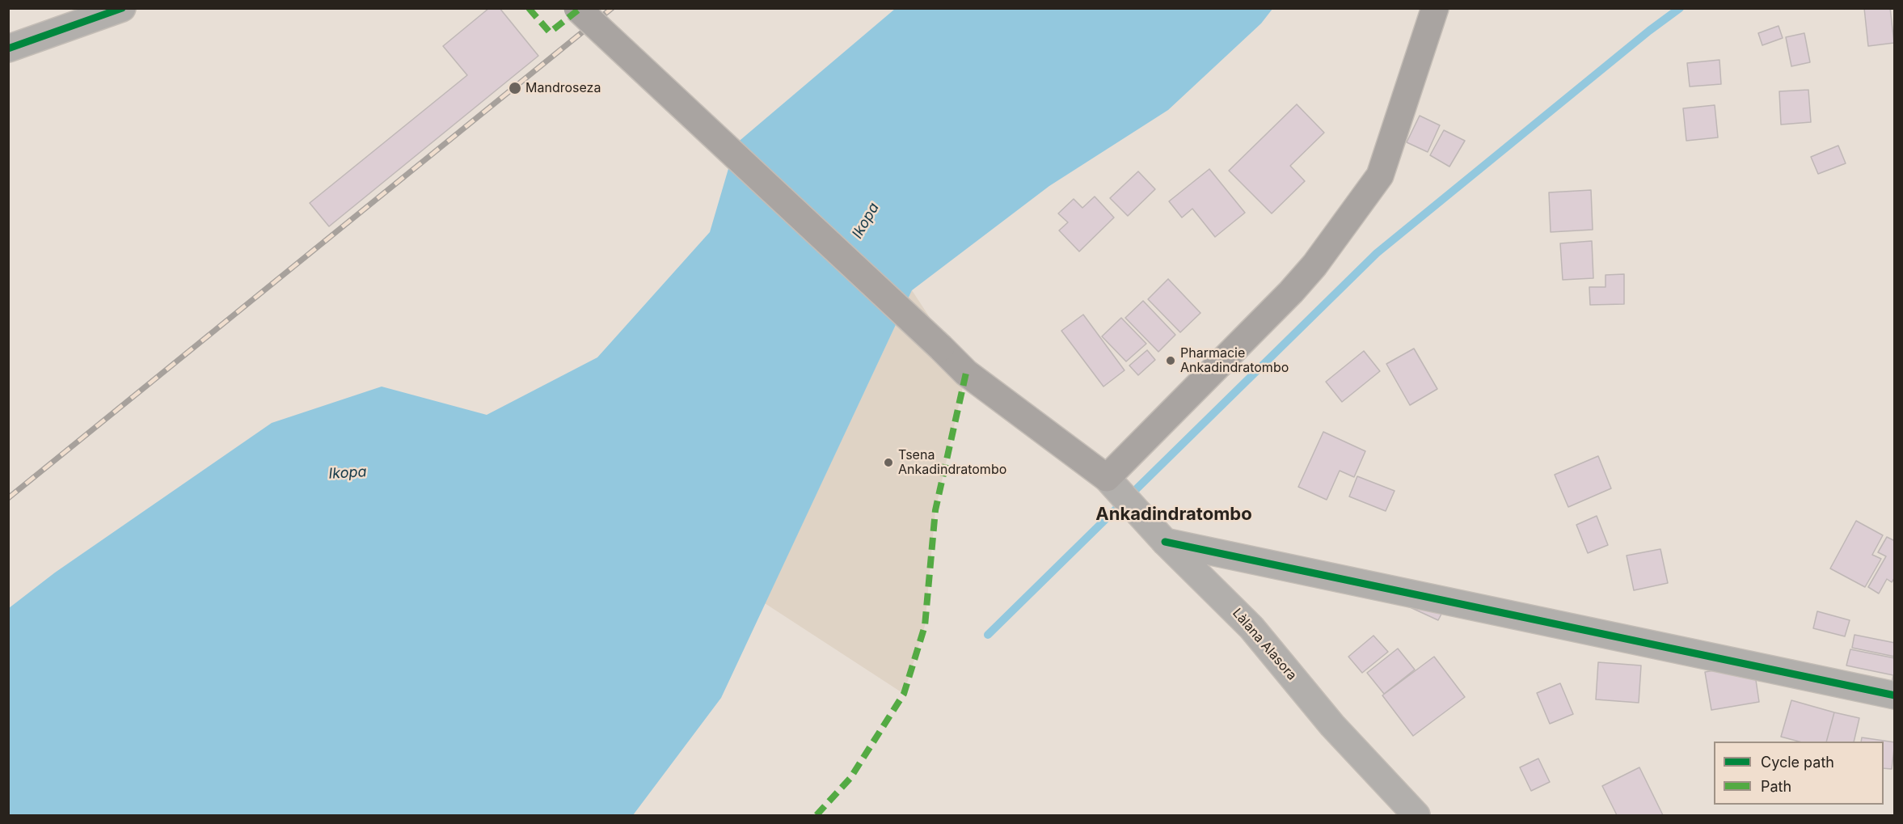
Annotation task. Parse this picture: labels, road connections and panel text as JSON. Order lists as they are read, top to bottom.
{
  "streets": {
    "street": ["Làlana Alasora"]
  },
  "districts": ["Ankadindratombo"],
  "water": ["Ikopa"],
  "places": ["Mandroseza", "Pharmacie Ankadindratombo", "Tsena Ankadindratombo"],
  "legend": ["Cycle path", "Path"]
}
